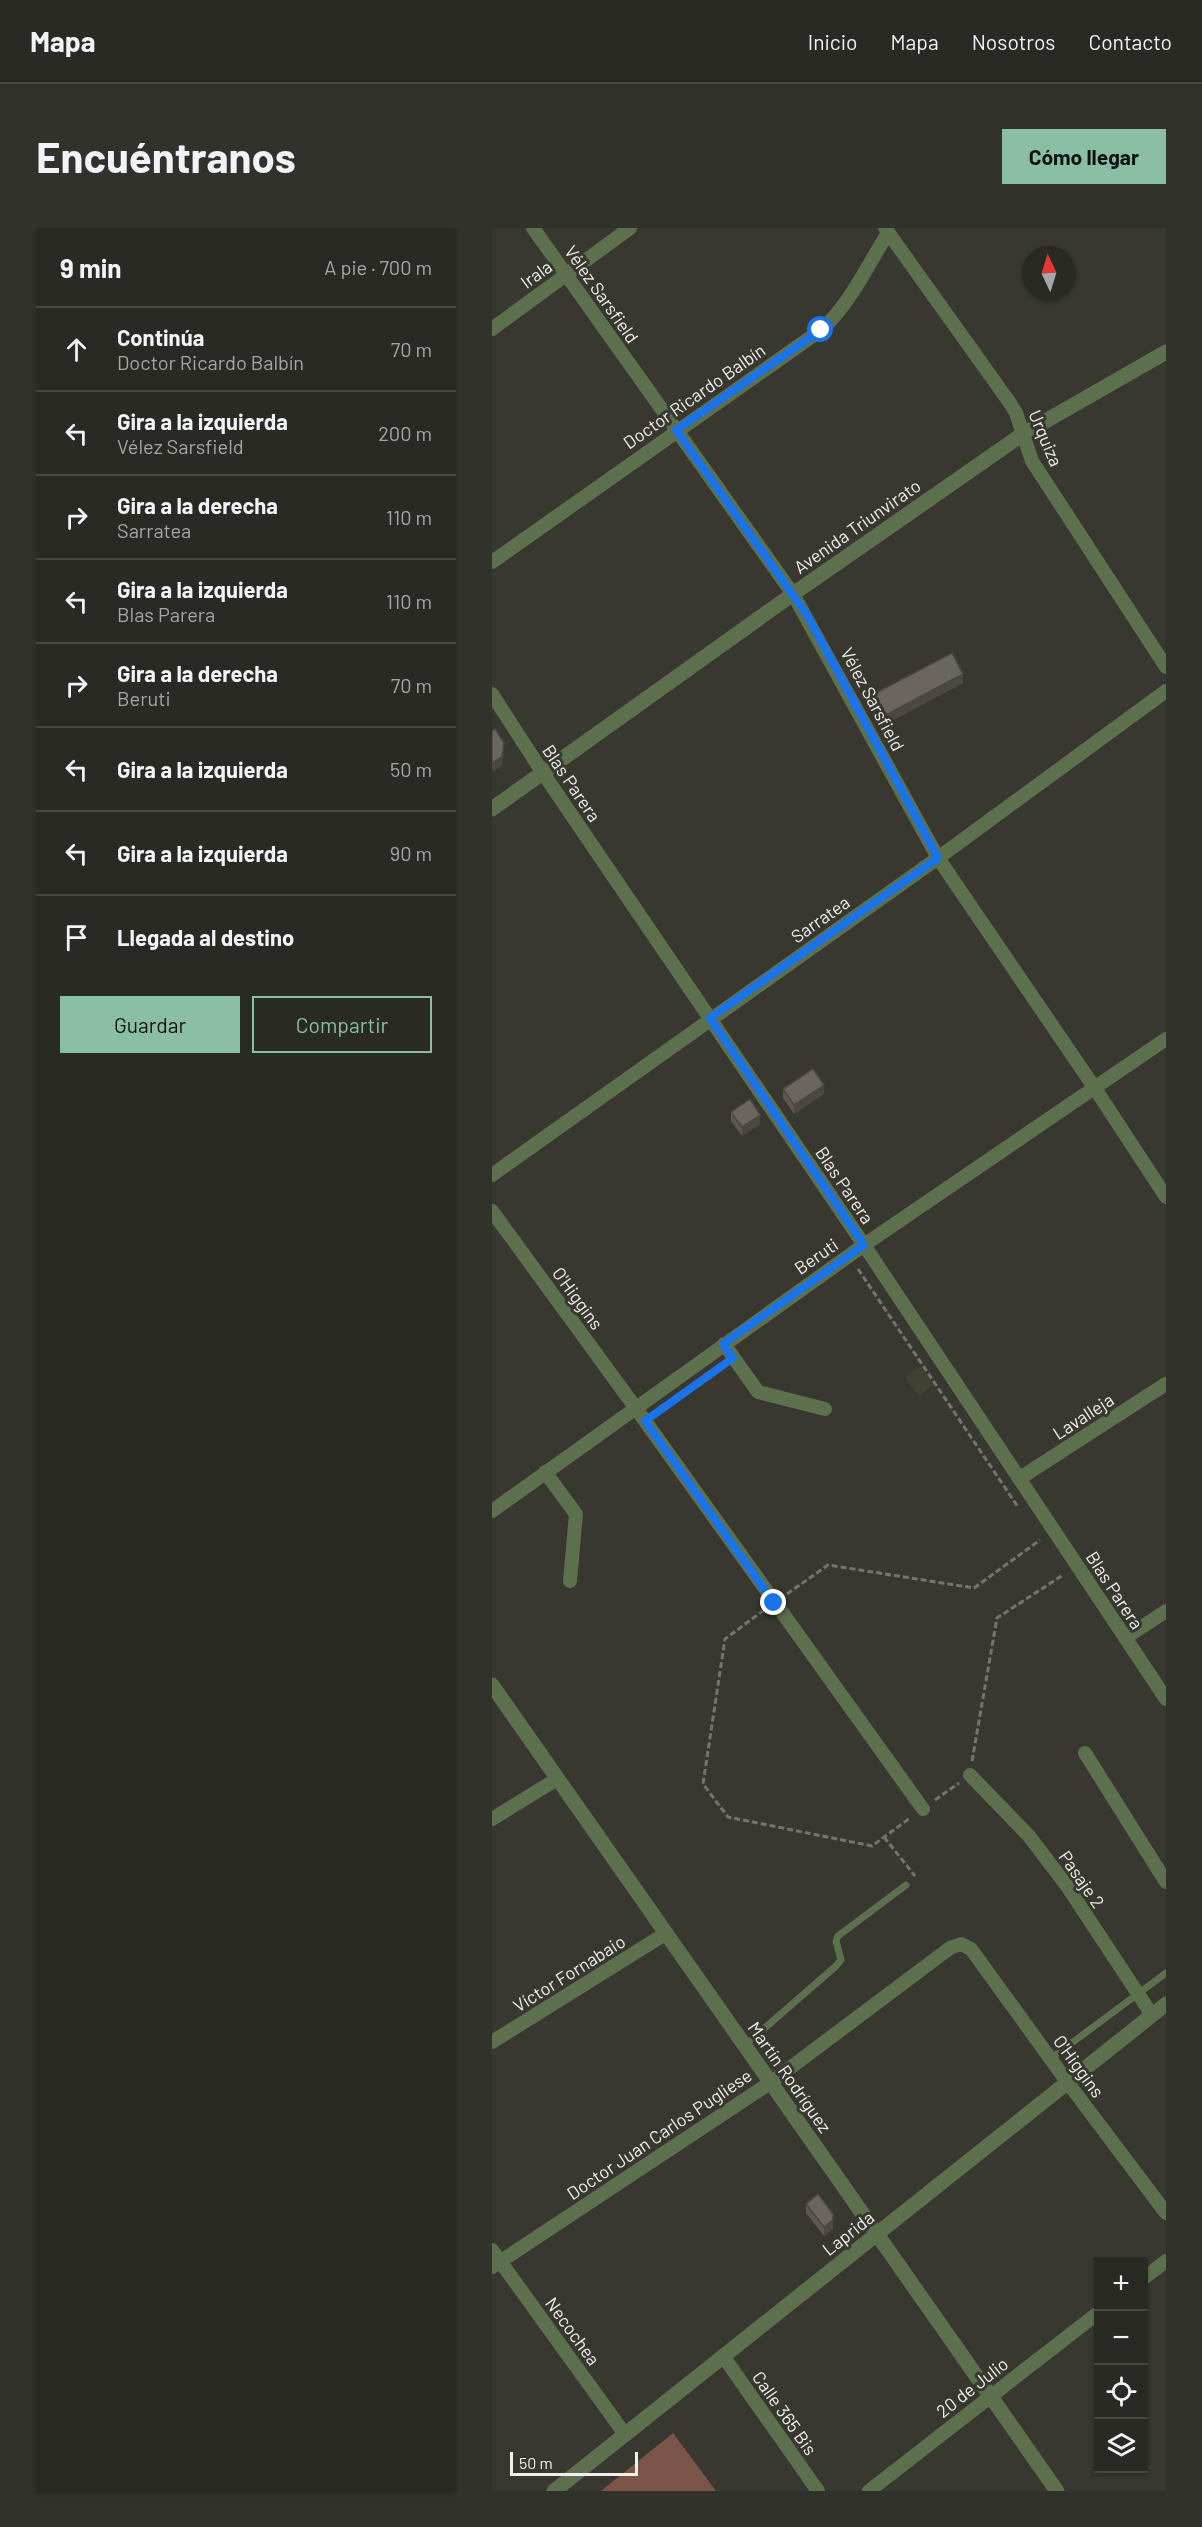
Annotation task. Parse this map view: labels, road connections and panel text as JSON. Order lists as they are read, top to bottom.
{
  "streets": {
    "street": [
      "Irala",
      "Vélez Sarsfield",
      "Doctor Ricardo Balbín",
      "Urquiza",
      "Avenida Triunvirato",
      "Blas Parera",
      "Sarratea",
      "Beruti",
      "O'Higgins",
      "Lavalleja",
      "Pasaje 2",
      "Víctor Fornabaio",
      "Martín Rodríguez",
      "Doctor Juan Carlos Pugliese",
      "Laprida",
      "Necochea",
      "20 de Julio",
      "Calle 365 Bis"
    ]
  },
  "crossings": [
    ["Irala", "Vélez Sarsfield"],
    ["Vélez Sarsfield", "Doctor Ricardo Balbín"],
    ["Vélez Sarsfield", "Avenida Triunvirato"],
    ["Vélez Sarsfield", "Sarratea"],
    ["Vélez Sarsfield", "Beruti"],
    ["Doctor Ricardo Balbín", "Urquiza"],
    ["Urquiza", "Avenida Triunvirato"],
    ["Avenida Triunvirato", "Blas Parera"],
    ["Blas Parera", "Sarratea"],
    ["Blas Parera", "Beruti"],
    ["Blas Parera", "Lavalleja"],
    ["Beruti", "O'Higgins"],
    ["O'Higgins", "Doctor Juan Carlos Pugliese"],
    ["O'Higgins", "Laprida"],
    ["Pasaje 2", "Laprida"],
    ["Víctor Fornabaio", "Martín Rodríguez"],
    ["Martín Rodríguez", "Doctor Juan Carlos Pugliese"],
    ["Martín Rodríguez", "Laprida"],
    ["Martín Rodríguez", "20 de Julio"],
    ["Doctor Juan Carlos Pugliese", "Necochea"],
    ["Laprida", "Necochea"],
    ["Laprida", "Calle 365 Bis"]
  ],
  "scale_bar": "50 m",
  "north": "top",
  "page": {
    "header": "Mapa",
    "nav": [
      "Inicio",
      "Mapa",
      "Nosotros",
      "Contacto"
    ],
    "buttons": [
      "Cómo llegar",
      ["Guardar", "Compartir"]
    ],
    "title": "Encuéntranos",
    "heading": ["9 min", "A pie · 700 m"],
    "list": [
      ["Continúa", "Doctor Ricardo Balbín", "70 m"],
      ["Gira a la izquierda", "Vélez Sarsfield", "200 m"],
      ["Gira a la derecha", "Sarratea", "110 m"],
      ["Gira a la izquierda", "Blas Parera", "110 m"],
      ["Gira a la derecha", "Beruti", "70 m"],
      ["Gira a la izquierda", "50 m"],
      ["Gira a la izquierda", "90 m"],
      "Llegada al destino"
    ],
    "map_buttons": ["+", "−"],
    "scale": "50 m"
  }
}
